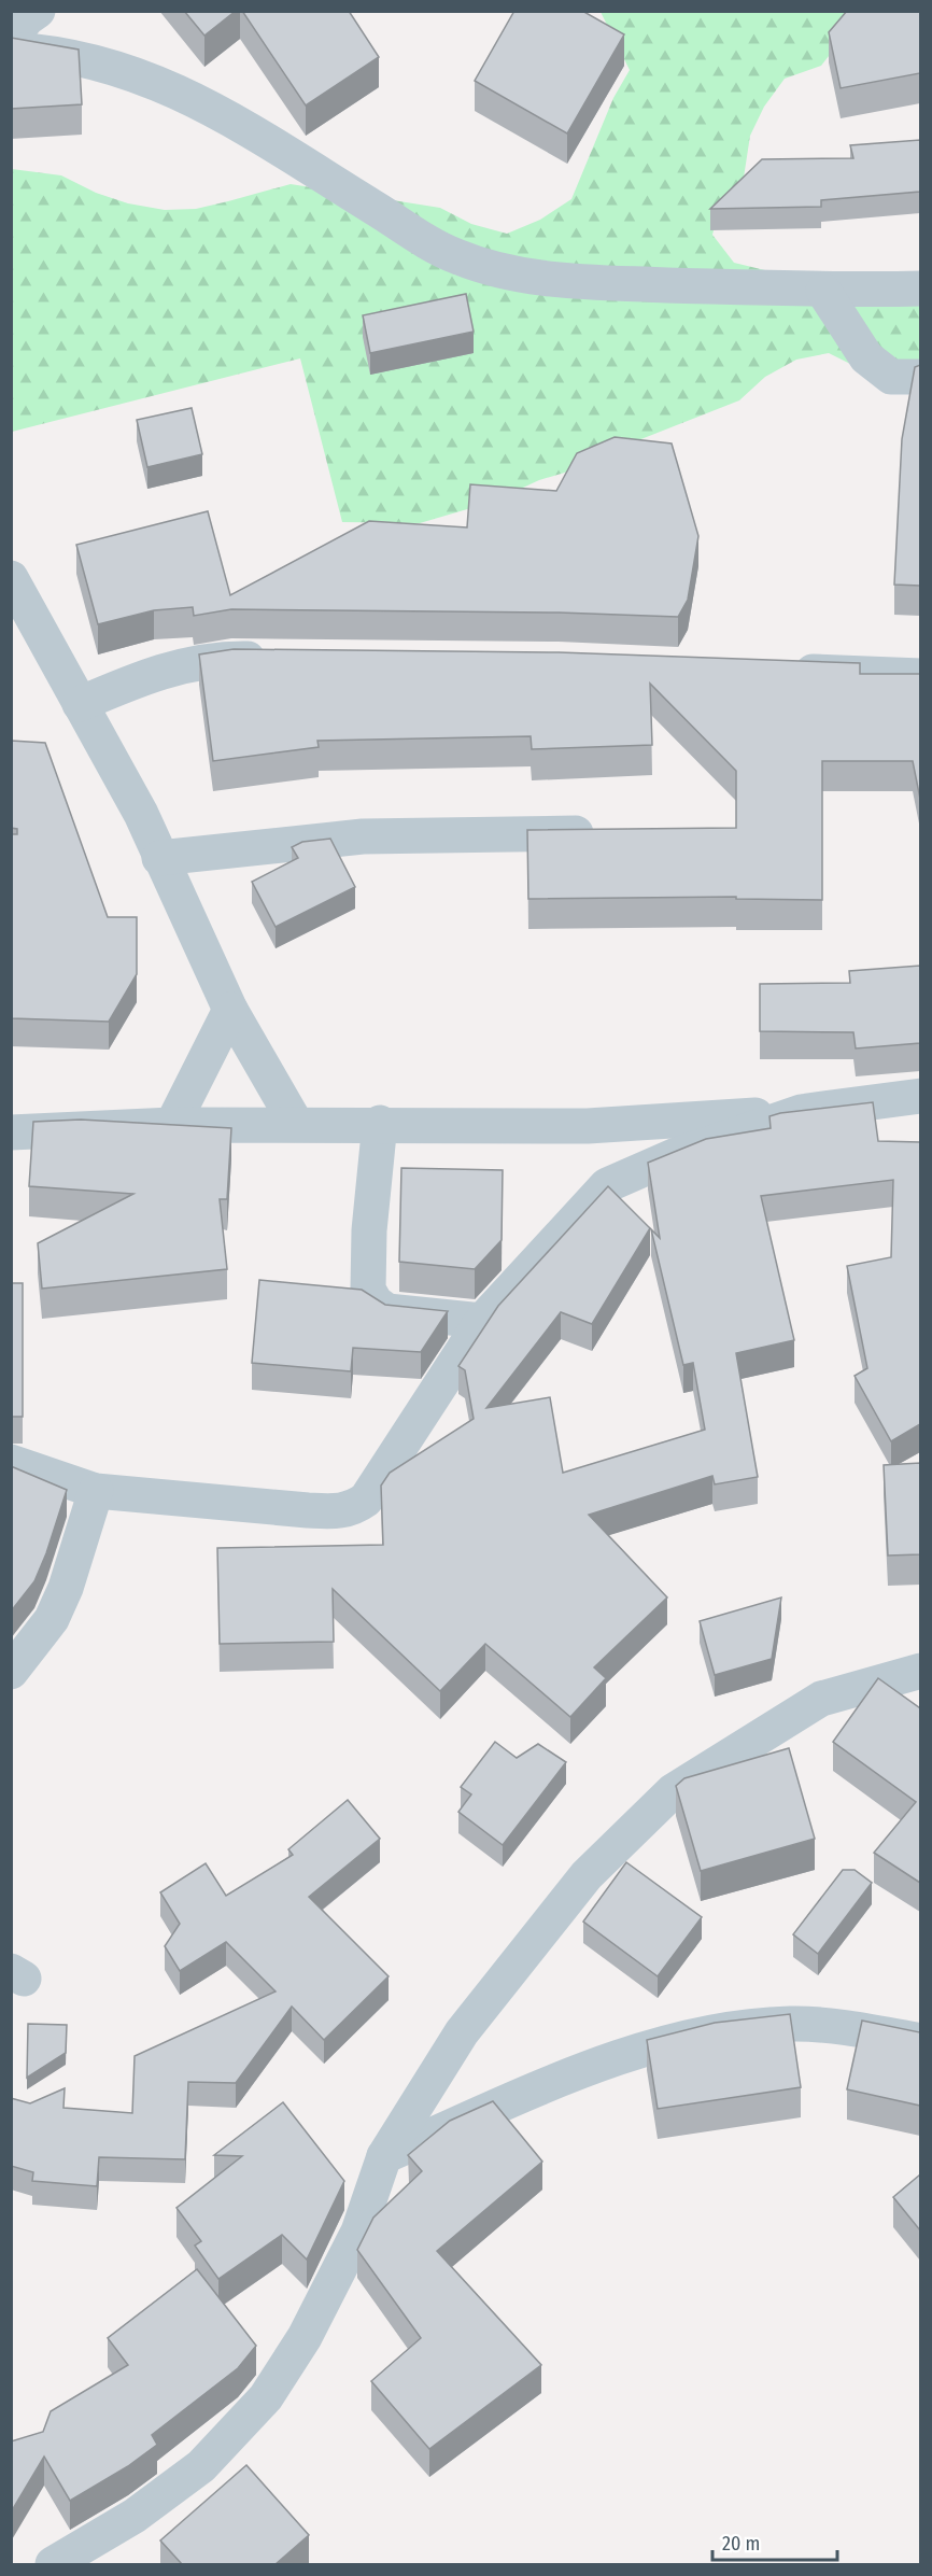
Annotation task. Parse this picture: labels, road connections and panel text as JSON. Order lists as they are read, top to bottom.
{
  "scale_bar": "20 m"
}
